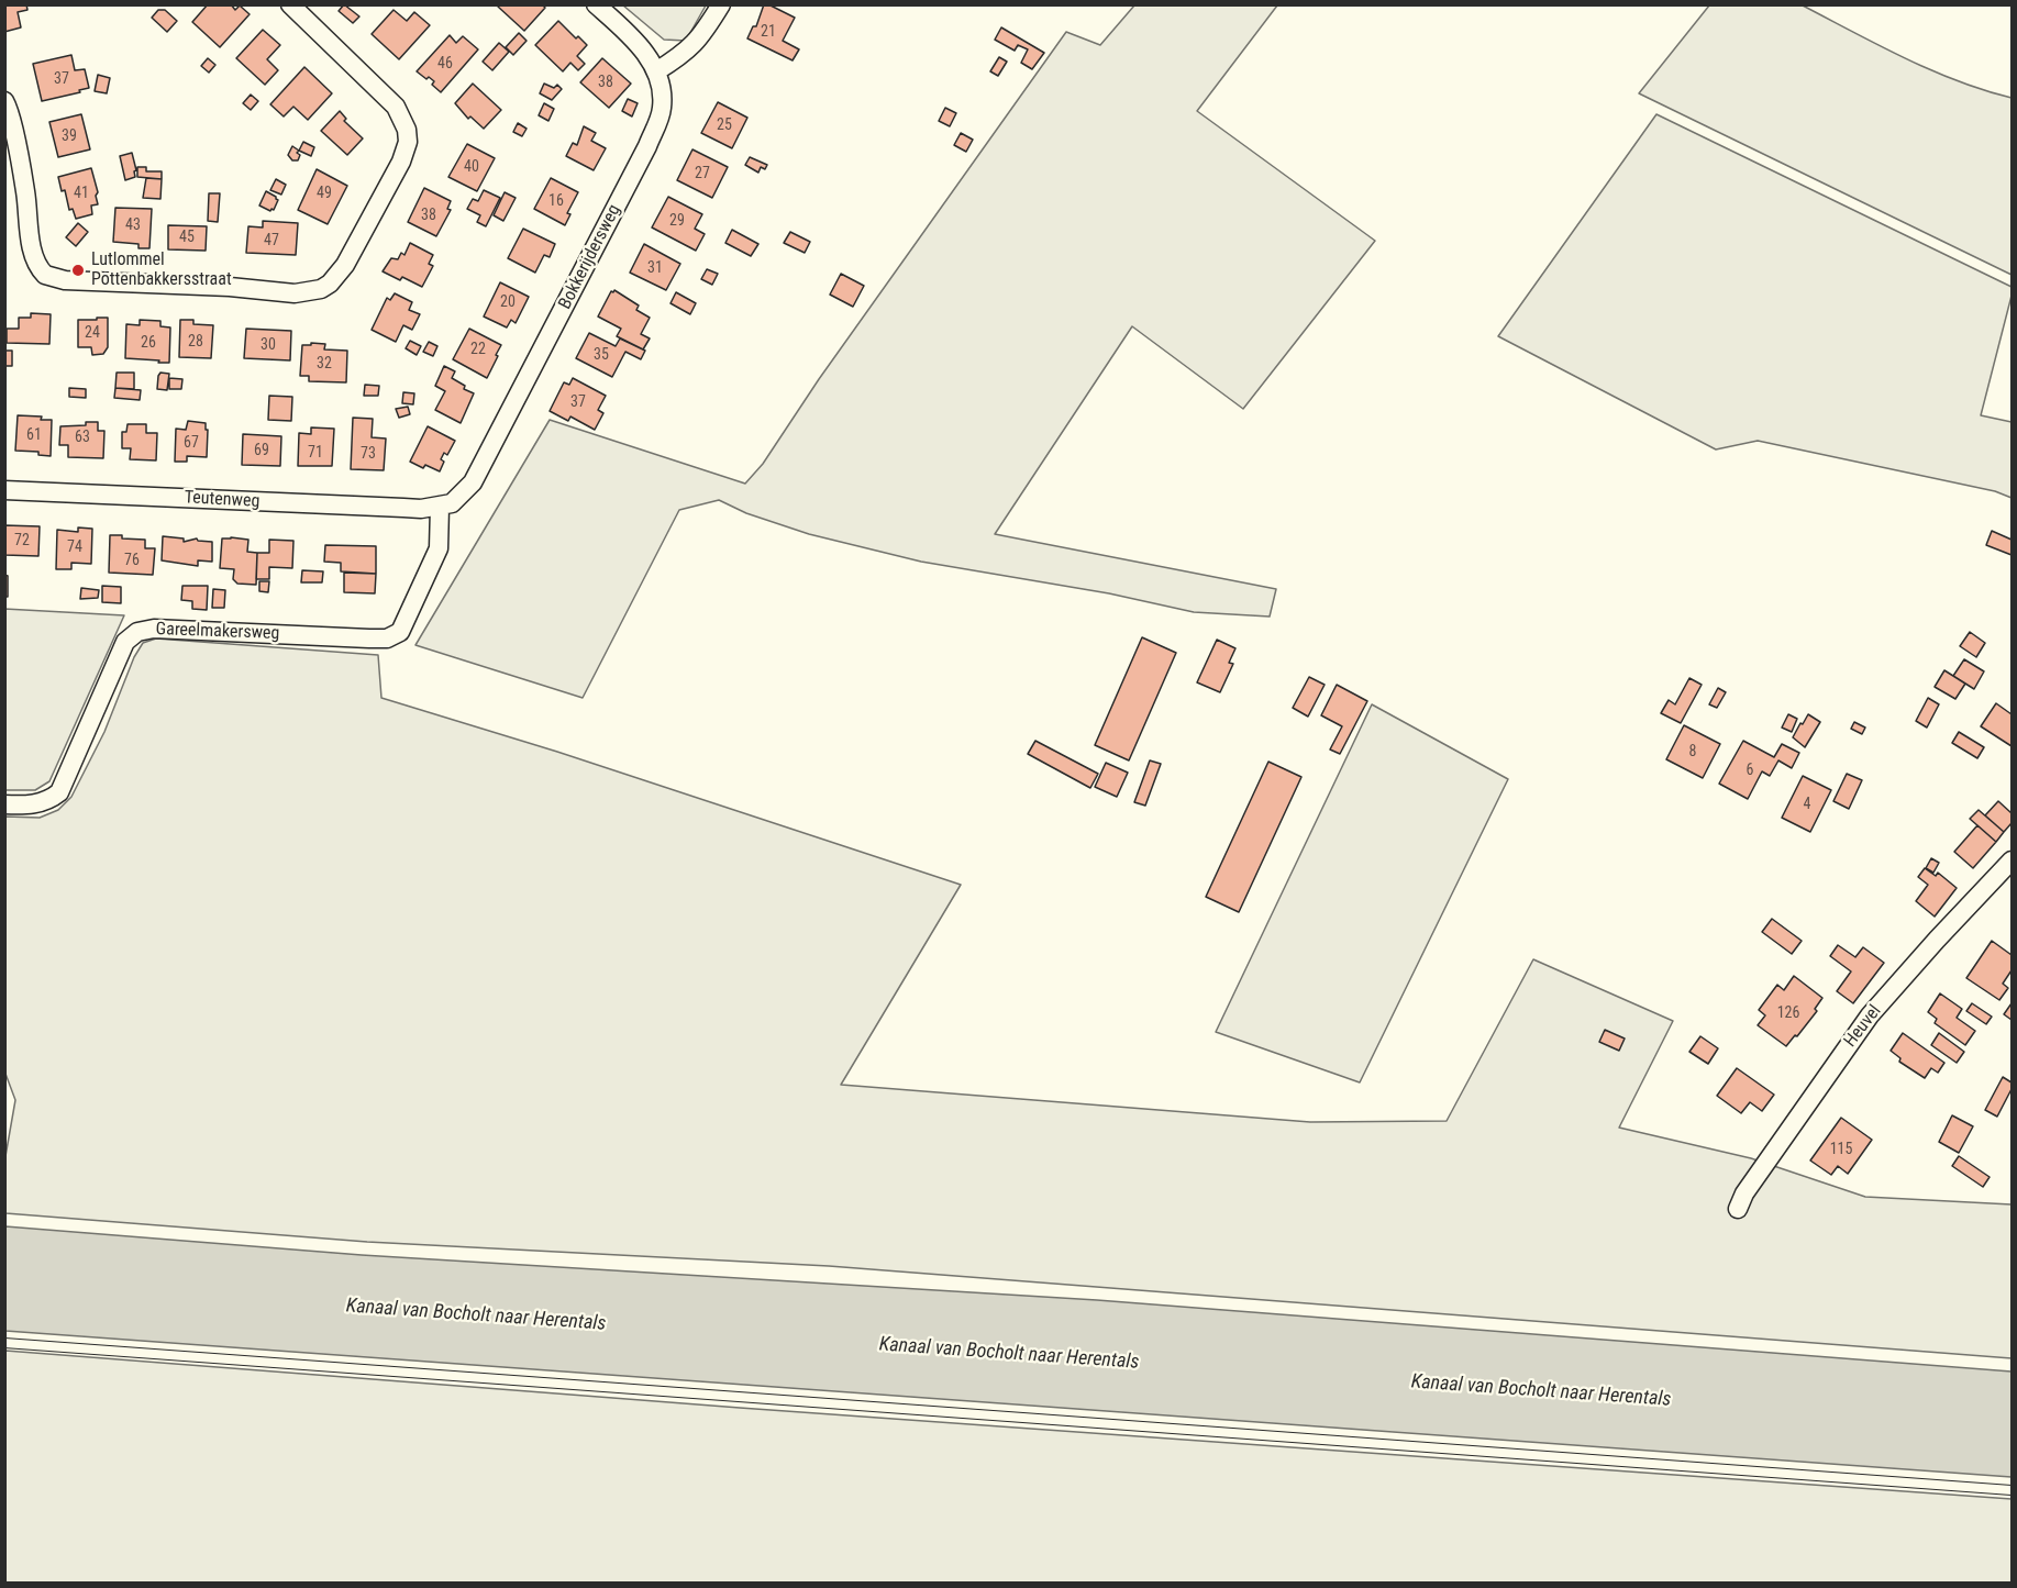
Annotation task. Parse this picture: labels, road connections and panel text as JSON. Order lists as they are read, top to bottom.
{
  "streets": {
    "street": [
      "Bokkerijdersweg",
      "Teutenweg",
      "Gareelmakersweg",
      "Heuvel"
    ]
  },
  "crossings": [
    ["Bokkerijdersweg", "Teutenweg"],
    ["Bokkerijdersweg", "Gareelmakersweg"],
    ["Teutenweg", "Gareelmakersweg"]
  ],
  "water": ["Kanaal van Bocholt naar Herentals"],
  "places": ["Lutlommel Pottenbakkersstraat"],
  "house_numbers": [
    "21",
    "46",
    "37",
    "38",
    "25",
    "39",
    "40",
    "27",
    "41",
    "49",
    "16",
    "38",
    "29",
    "43",
    "45",
    "47",
    "31",
    "20",
    "24",
    "28",
    "26",
    "30",
    "22",
    "35",
    "32",
    "37",
    "61",
    "63",
    "67",
    "69",
    "71",
    "73",
    "72",
    "74",
    "76",
    "8",
    "6",
    "4",
    "126",
    "115"
  ]
}
